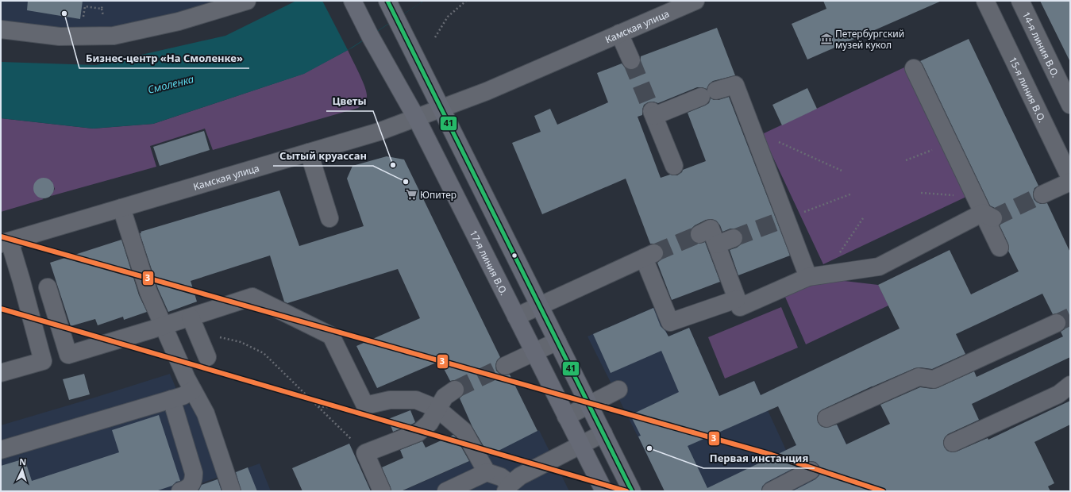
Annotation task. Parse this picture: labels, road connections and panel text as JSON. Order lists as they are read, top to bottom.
{
  "streets": {
    "main road": ["17-я линия В.О."],
    "street": ["Камская улица", "14-я линия В.О.", "15-я линия В.О."]
  },
  "crossings": [
    ["Камская улица", "17-я линия В.О."]
  ],
  "water": ["Смоленка"],
  "places": {
    "other": [
      "Бизнес-центр «На Смоленке»",
      "Цветы",
      "Сытый круассан",
      "Первая инстанция"
    ],
    "museum": ["Петербургский музей кукол"],
    "supermarket": ["Юпитер"]
  },
  "lines": ["transit line 41", "transit line 3"],
  "north": "top"
}
